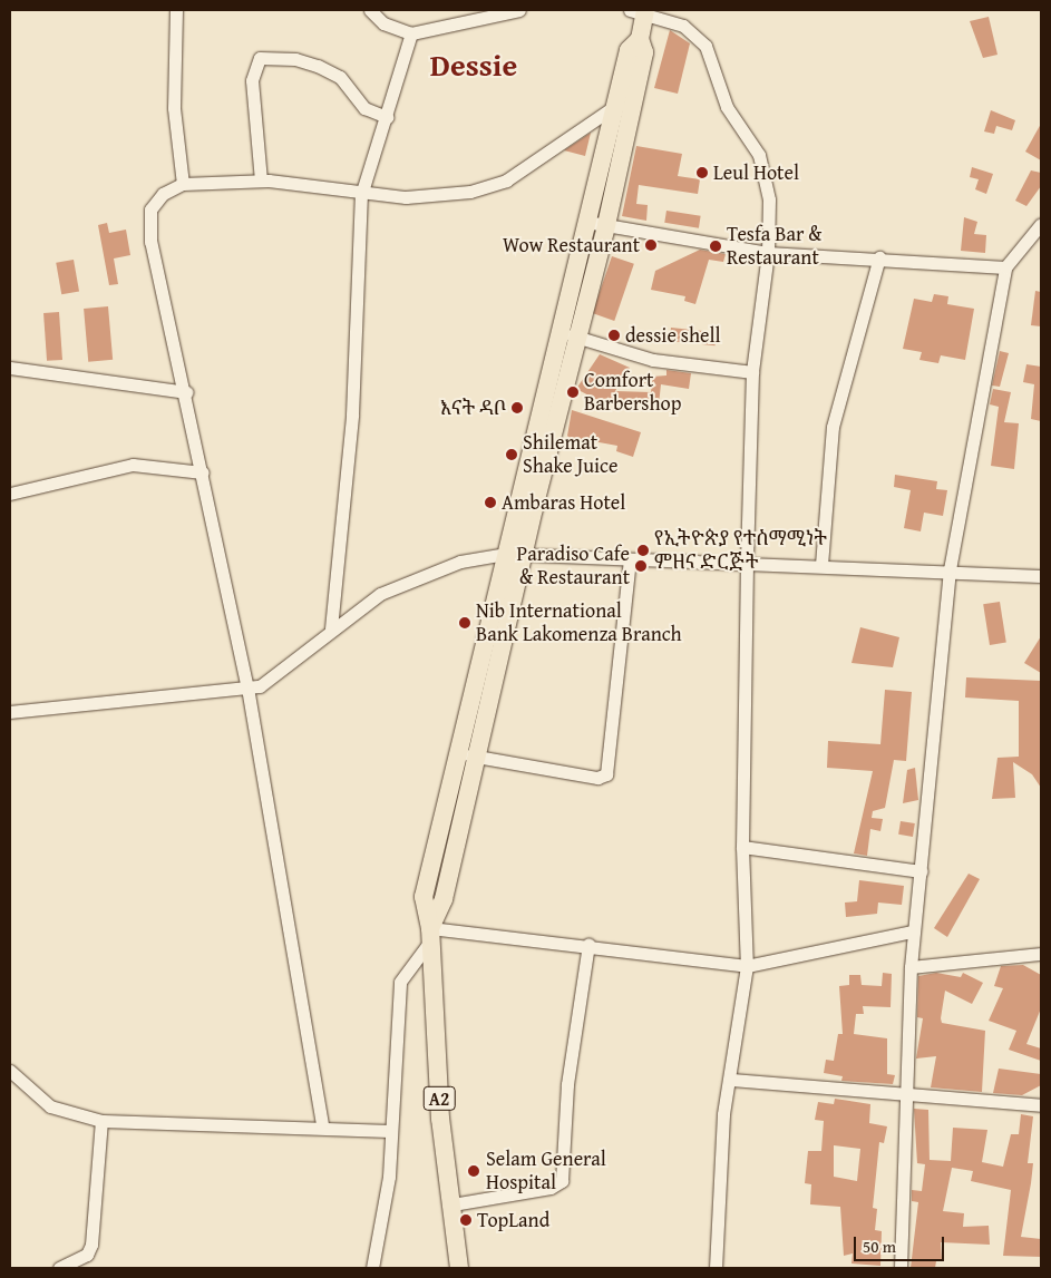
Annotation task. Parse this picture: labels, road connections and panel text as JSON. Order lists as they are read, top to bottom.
{
  "streets": {
    "highway": ["A2"]
  },
  "districts": ["Dessie"],
  "places": [
    "Leul Hotel",
    "Wow Restaurant",
    "Tesfa Bar & Restaurant",
    "dessie shell",
    "Comfort Barbershop",
    "እናት ዳቦ",
    "Shilemat Shake Juice",
    "Ambaras Hotel",
    "የኢትዮጵያ የተስማሚነት ምዘና ድርጅት",
    "Paradiso Cafe & Restaurant",
    "Nib International Bank Lakomenza Branch",
    "Selam General Hospital",
    "TopLand"
  ],
  "scale_bar": "50 m"
}
